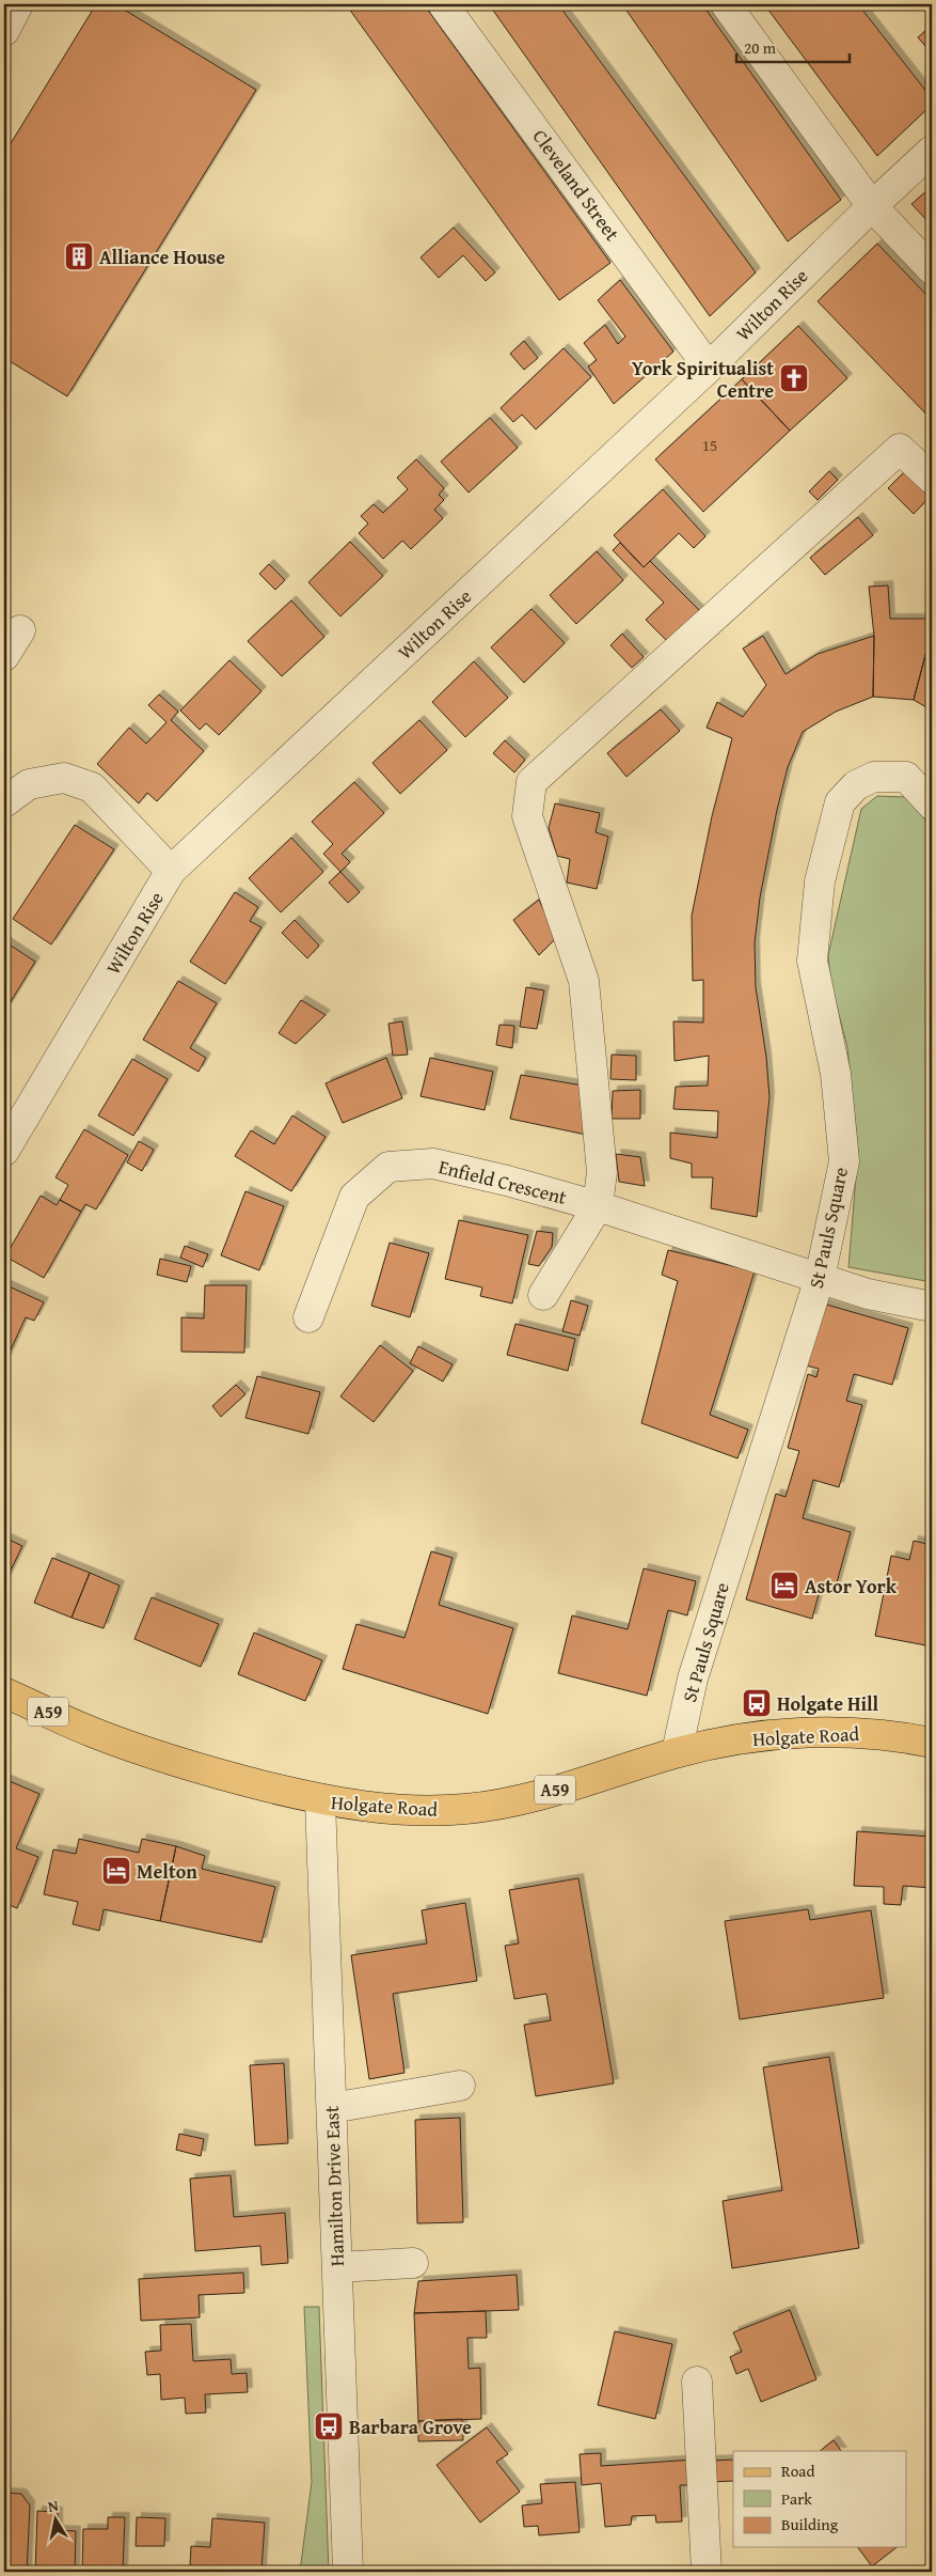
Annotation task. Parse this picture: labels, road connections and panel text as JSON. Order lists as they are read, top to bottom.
{
  "streets": {
    "main road": ["A59", "Holgate Road"],
    "street": [
      "Cleveland Street",
      "Wilton Rise",
      "Enfield Crescent",
      "St Pauls Square",
      "Hamilton Drive East"
    ]
  },
  "crossings": [
    ["Cleveland Street", "Wilton Rise"],
    ["Enfield Crescent", "St Pauls Square"],
    ["St Pauls Square", "Holgate Road"],
    ["Holgate Road", "Hamilton Drive East"]
  ],
  "places": {
    "building": ["Alliance House"],
    "church": ["York Spiritualist Centre"],
    "hotel": ["Astor York", "Melton"],
    "bus stop": ["Holgate Hill", "Barbara Grove"]
  },
  "house_numbers": ["15"],
  "legend": ["Road", "Park", "Building"],
  "scale_bar": "20 m",
  "north": "top"
}
